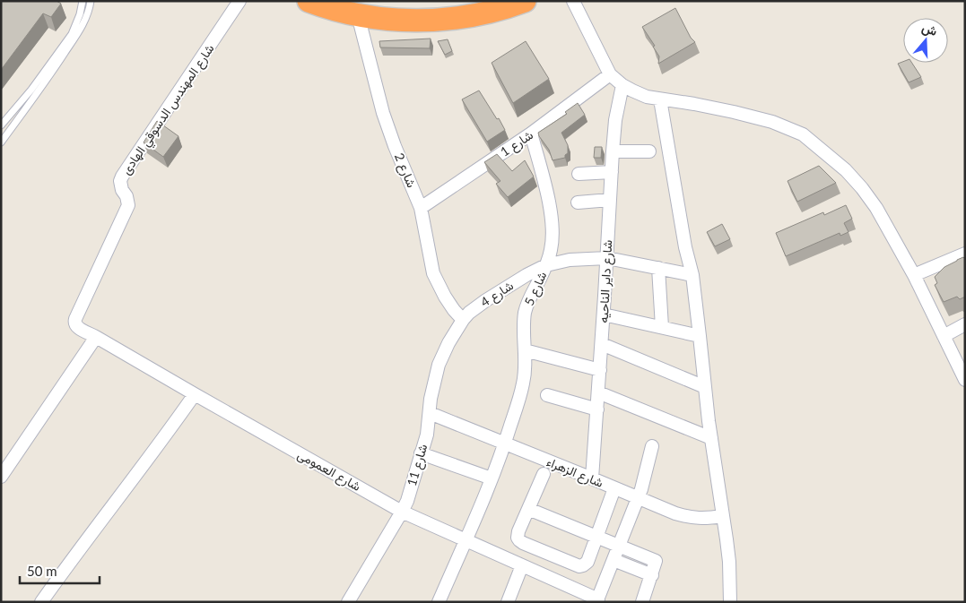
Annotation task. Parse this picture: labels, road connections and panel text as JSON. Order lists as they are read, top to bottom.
{
  "streets": {
    "street": [
      "شارع المهندس الدسوقي الهادى",
      "شارع 1",
      "شارع 2",
      "شارع داير الناحيه",
      "شارع 5",
      "شارع 4",
      "شارع 11",
      "شارع العمومى",
      "شارع الزهراء"
    ]
  },
  "crossings": [
    ["شارع المهندس الدسوقي الهادى", "شارع العمومى"],
    ["شارع 1", "شارع 2"],
    ["شارع 1", "شارع 5"],
    ["شارع 2", "شارع 4"],
    ["شارع 2", "شارع 11"],
    ["شارع داير الناحيه", "شارع 4"],
    ["شارع داير الناحيه", "شارع الزهراء"],
    ["شارع 5", "شارع 4"],
    ["شارع 5", "شارع العمومى"],
    ["شارع 5", "شارع الزهراء"],
    ["شارع 4", "شارع 11"],
    ["شارع 11", "شارع العمومى"],
    ["شارع 11", "شارع الزهراء"]
  ],
  "scale_bar": "50 m",
  "north": "top"
}
